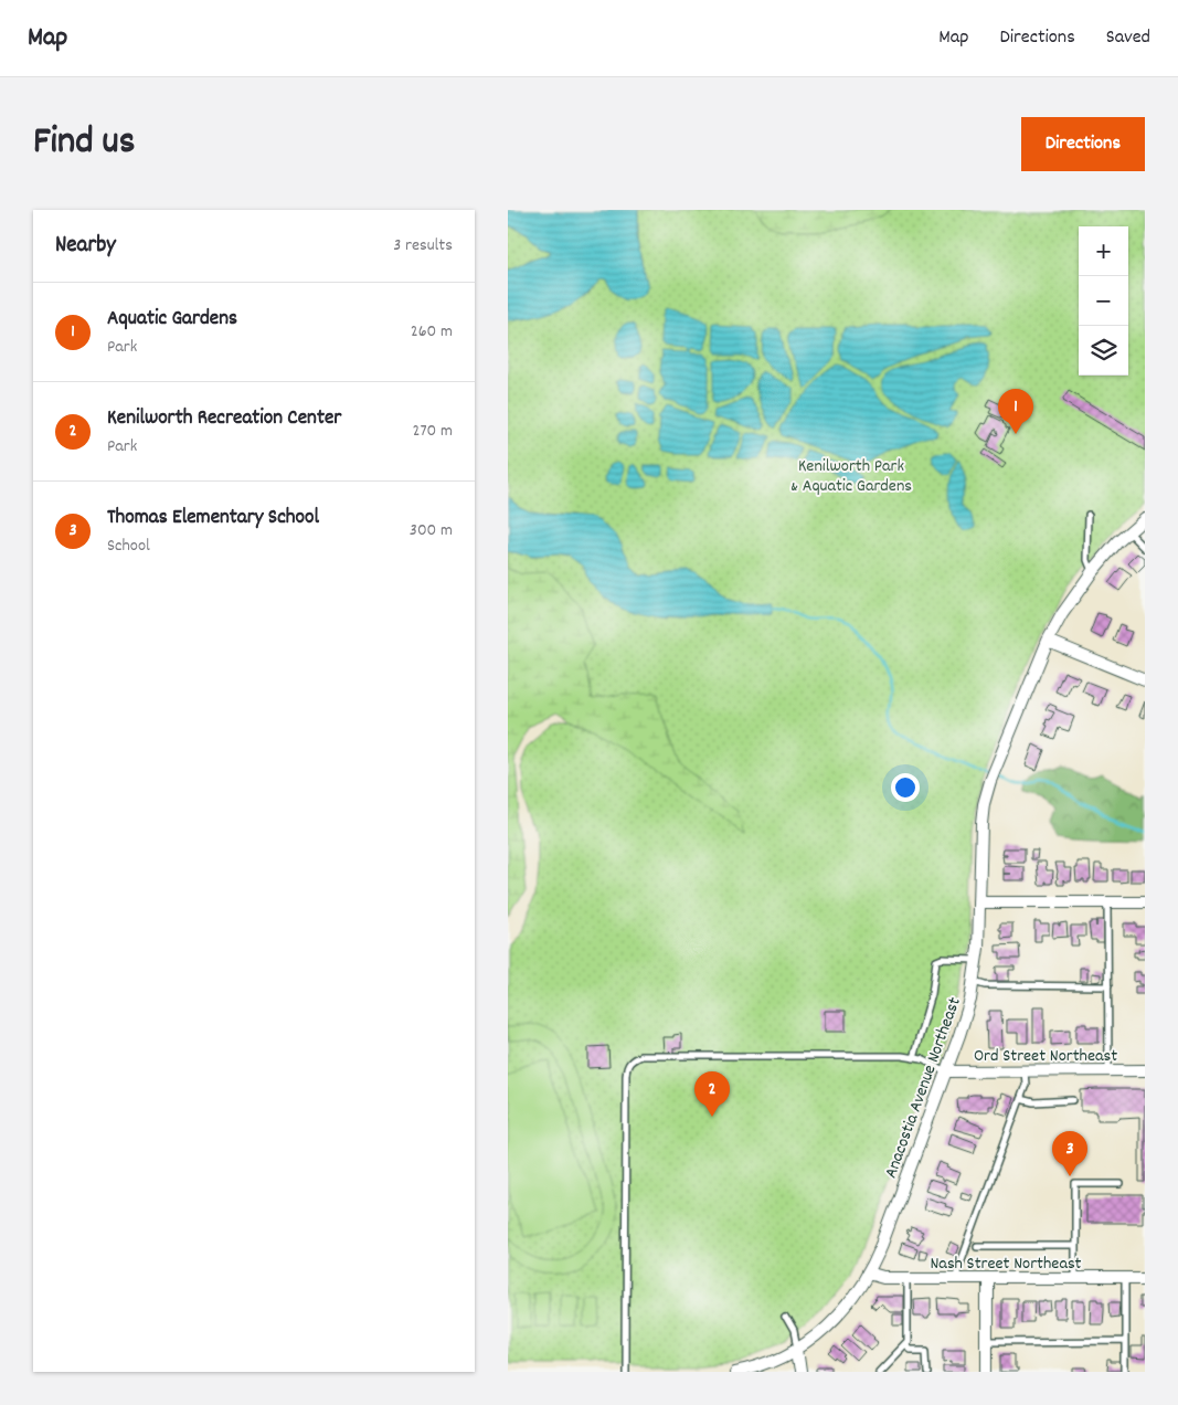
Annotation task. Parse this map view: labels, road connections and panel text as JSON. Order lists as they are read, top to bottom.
{
  "streets": {
    "street": ["Ord Street Northeast", "Anacostia Avenue Northeast", "Nash Street Northeast"]
  },
  "crossings": [
    ["Ord Street Northeast", "Anacostia Avenue Northeast"],
    ["Anacostia Avenue Northeast", "Nash Street Northeast"]
  ],
  "parks": ["Kenilworth Park & Aquatic Gardens"],
  "page": {
    "header": "Map",
    "nav": ["Map", "Directions", "Saved"],
    "title": "Find us",
    "buttons": "Directions",
    "heading": ["Nearby", "3 results"],
    "map_buttons": ["+", "−"],
    "list": [
      {
        "mark": "1",
        "name": "Aquatic Gardens",
        "note": "Park",
        "value": "260 m"
      },
      {
        "mark": "2",
        "name": "Kenilworth Recreation Center",
        "note": "Park",
        "value": "270 m"
      },
      {
        "mark": "3",
        "name": "Thomas Elementary School",
        "note": "School",
        "value": "300 m"
      }
    ],
    "pins": ["1", "2", "3"]
  }
}
